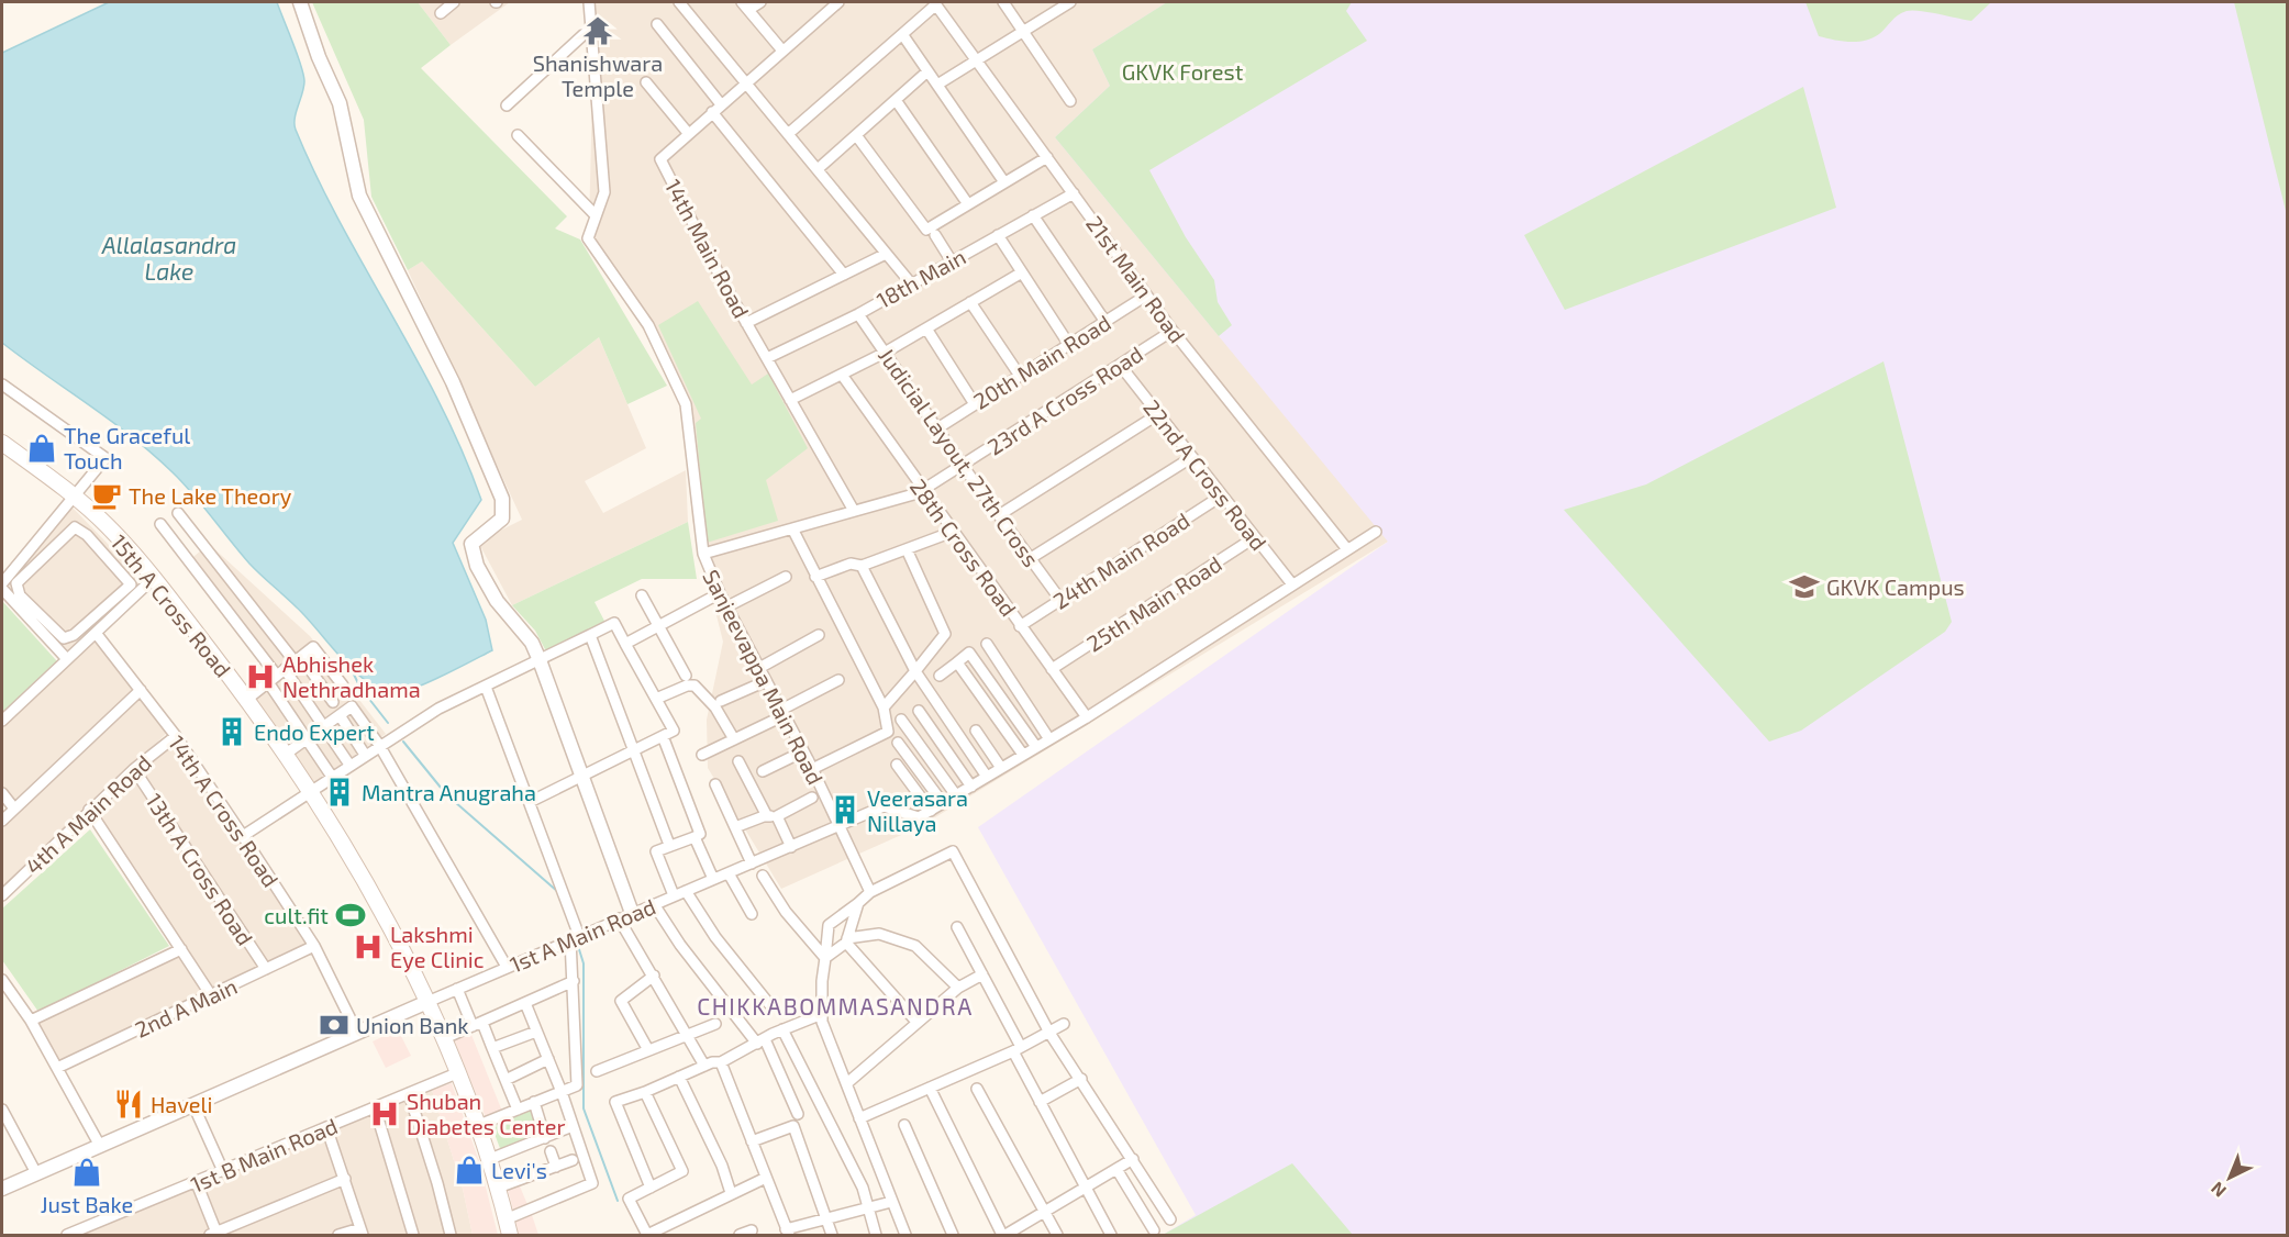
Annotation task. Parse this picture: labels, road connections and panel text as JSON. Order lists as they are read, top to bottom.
{
  "streets": {
    "main road": ["15th A Cross Road"],
    "street": [
      "14th Main Road",
      "18th Main",
      "21st Main Road",
      "20th Main Road",
      "23rd A Cross Road",
      "Judicial Layout, 27th Cross",
      "22nd A Cross Road",
      "28th Cross Road",
      "24th Main Road",
      "25th Main Road",
      "Sanjeevappa Main Road",
      "14th A Cross Road",
      "4th A Main Road",
      "13th A Cross Road",
      "1st A Main Road",
      "2nd A Main",
      "1st B Main Road"
    ]
  },
  "crossings": [
    ["14th Main Road", "18th Main"],
    ["14th Main Road", "23rd A Cross Road"],
    ["18th Main", "21st Main Road"],
    ["18th Main", "Judicial Layout, 27th Cross"],
    ["21st Main Road", "20th Main Road"],
    ["21st Main Road", "23rd A Cross Road"],
    ["20th Main Road", "Judicial Layout, 27th Cross"],
    ["23rd A Cross Road", "Judicial Layout, 27th Cross"],
    ["23rd A Cross Road", "22nd A Cross Road"],
    ["23rd A Cross Road", "28th Cross Road"],
    ["23rd A Cross Road", "Sanjeevappa Main Road"],
    ["Judicial Layout, 27th Cross", "24th Main Road"],
    ["22nd A Cross Road", "24th Main Road"],
    ["22nd A Cross Road", "25th Main Road"],
    ["28th Cross Road", "24th Main Road"],
    ["28th Cross Road", "25th Main Road"],
    ["15th A Cross Road", "1st A Main Road"],
    ["15th A Cross Road", "1st B Main Road"],
    ["Sanjeevappa Main Road", "1st A Main Road"],
    ["14th A Cross Road", "4th A Main Road"],
    ["14th A Cross Road", "1st A Main Road"],
    ["14th A Cross Road", "2nd A Main"],
    ["4th A Main Road", "13th A Cross Road"],
    ["13th A Cross Road", "2nd A Main"]
  ],
  "districts": ["CHIKKABOMMASANDRA"],
  "water": ["Allalasandra Lake"],
  "parks": ["GKVK Forest"],
  "places": {
    "temple": ["Shanishwara Temple"],
    "shop": ["The Graceful Touch", "Levi's", "Just Bake"],
    "cafe": ["The Lake Theory"],
    "school or university": ["GKVK Campus"],
    "hospital": ["Abhishek Nethradhama", "Lakshmi Eye Clinic", "Shuban Diabetes Center"],
    "building": ["Endo Expert", "Mantra Anugraha", "Veerasara Nillaya"],
    "sports": ["cult.fit"],
    "bank": ["Union Bank"],
    "restaurant": ["Haveli"]
  },
  "north": "bottom left"
}
